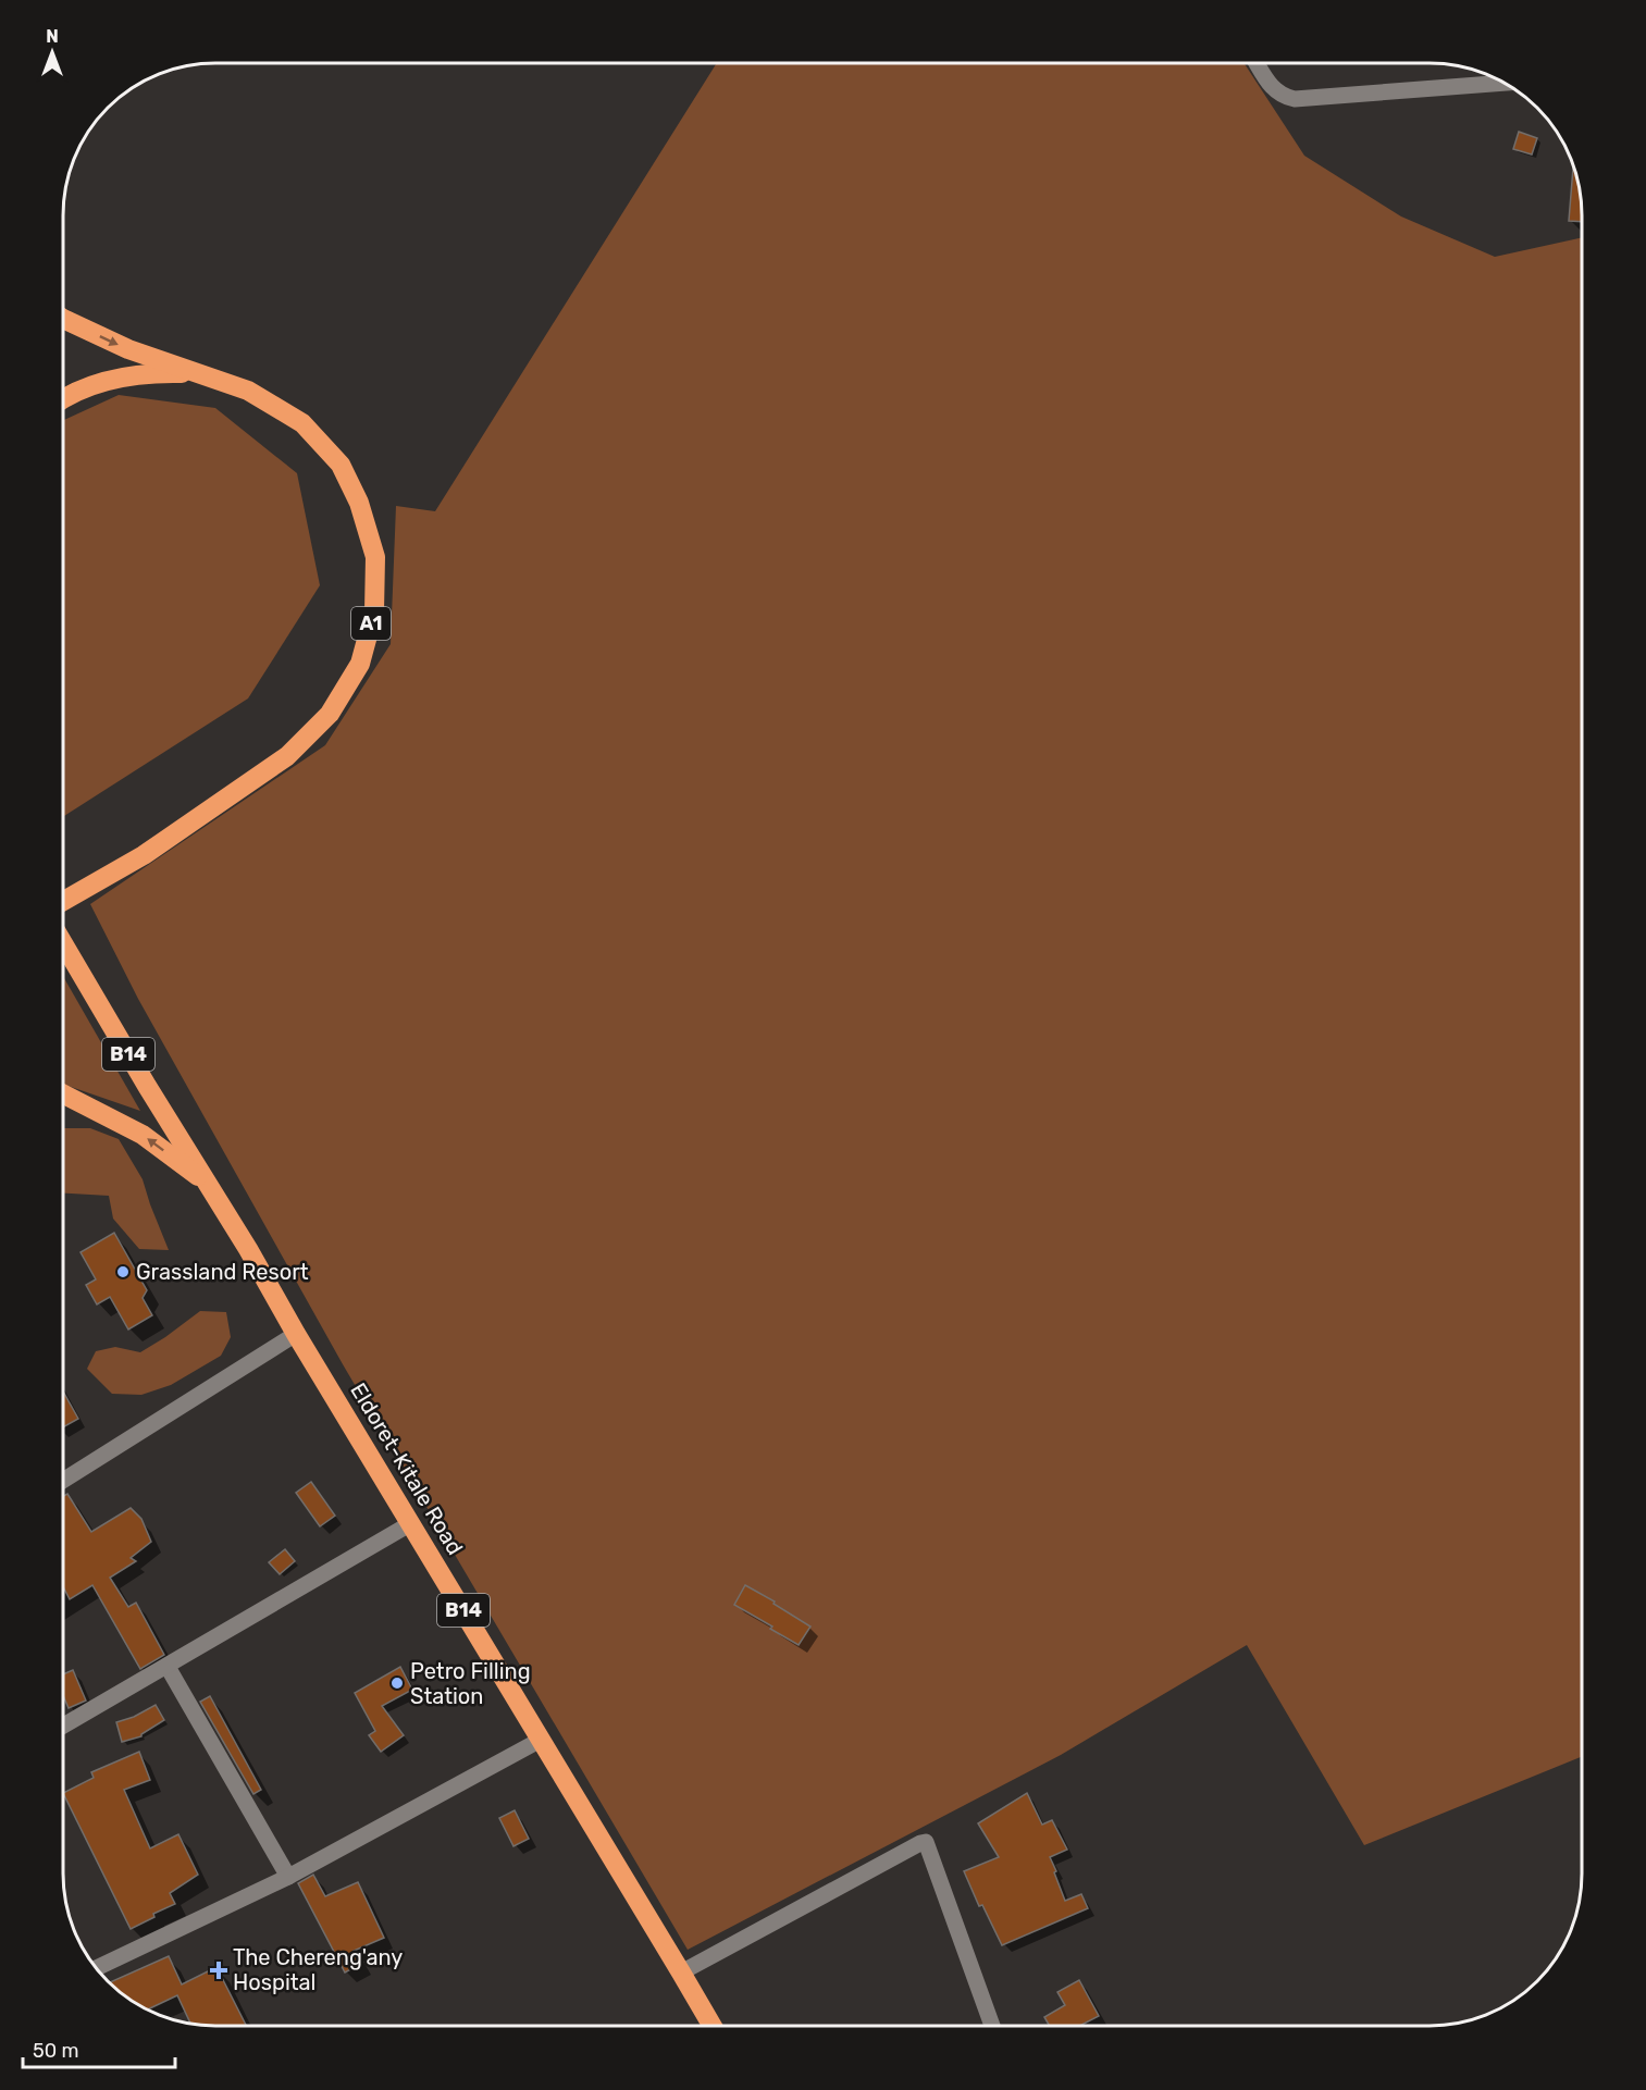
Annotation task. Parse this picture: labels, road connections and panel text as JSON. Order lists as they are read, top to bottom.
{
  "streets": {
    "highway": ["A1", "B14", "Eldoret-Kitale Road"]
  },
  "places": {
    "other": ["Grassland Resort", "Petro Filling Station"],
    "health": ["The Chereng'any Hospital"]
  },
  "scale_bar": "50 m",
  "north": "top"
}
